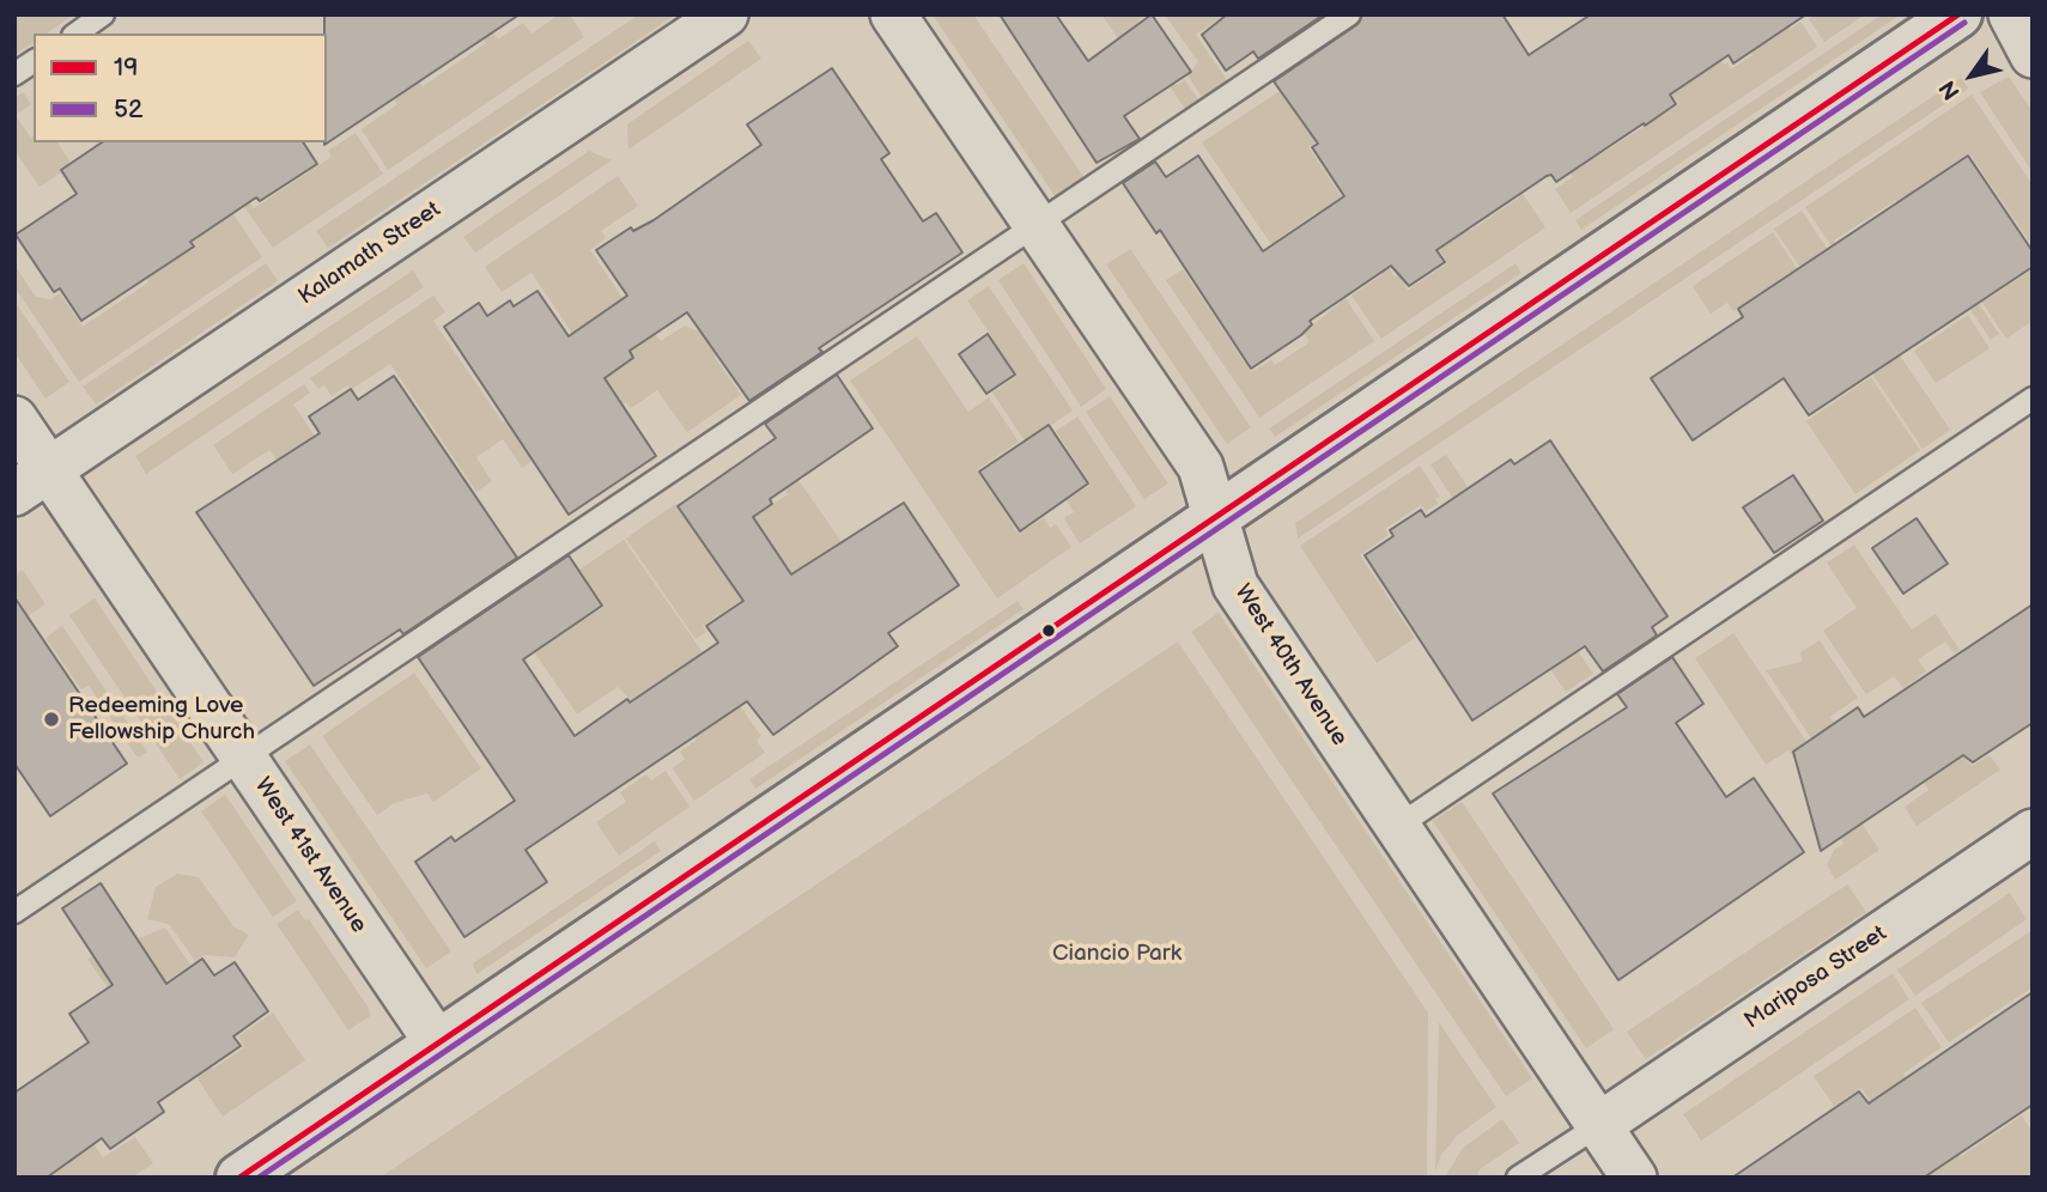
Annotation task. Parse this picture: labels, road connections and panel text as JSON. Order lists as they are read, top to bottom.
{
  "streets": {
    "street": [
      "Kalamath Street",
      "West 40th Avenue",
      "West 41st Avenue",
      "Mariposa Street"
    ]
  },
  "crossings": [
    ["Kalamath Street", "West 41st Avenue"],
    ["West 40th Avenue", "Mariposa Street"]
  ],
  "parks": ["Ciancio Park"],
  "places": ["Redeeming Love Fellowship Church"],
  "lines": ["transit line 19", "transit line 52"],
  "legend": ["19", "52"],
  "north": "bottom left"
}
